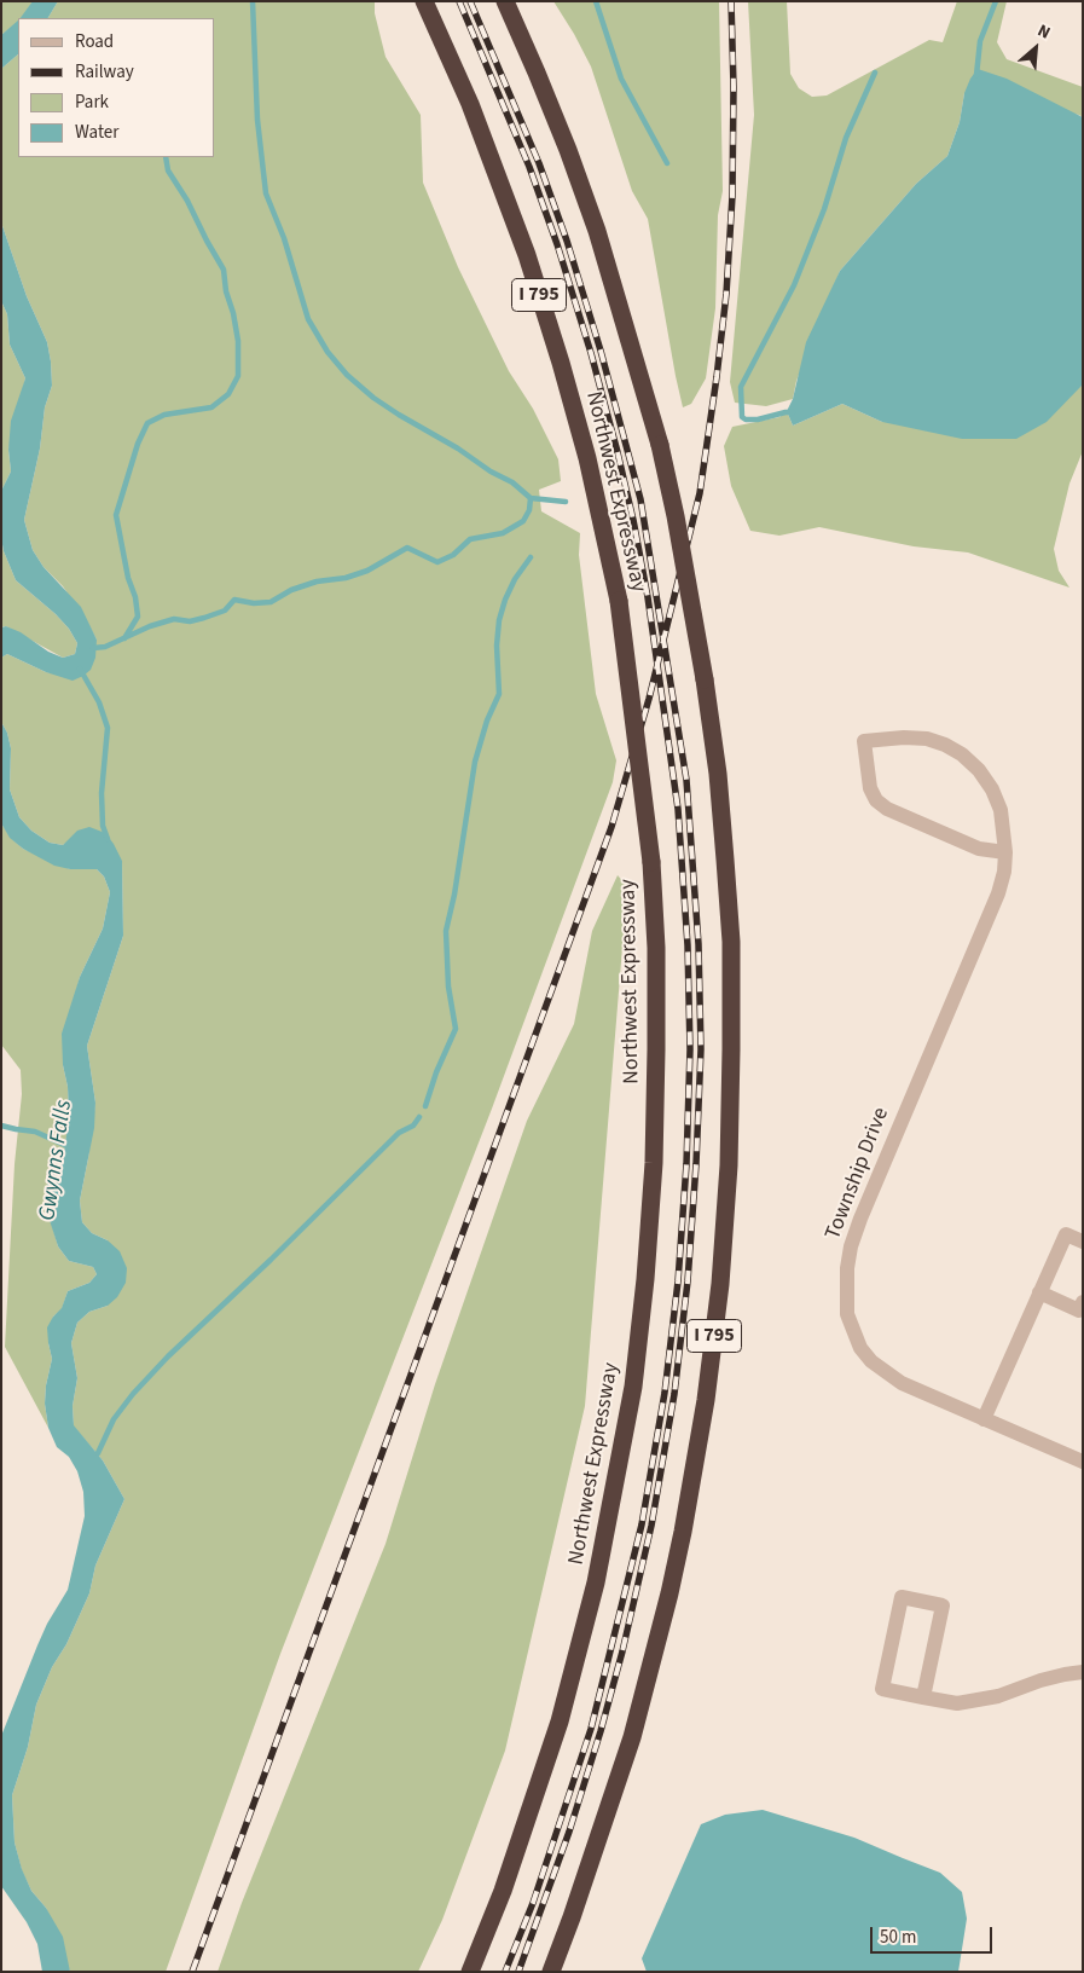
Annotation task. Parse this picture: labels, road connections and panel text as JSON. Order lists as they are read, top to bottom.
{
  "streets": {
    "highway": ["I 795", "Northwest Expressway"],
    "street": ["Township Drive"]
  },
  "water": ["Gwynns Falls"],
  "legend": [
    "Road",
    "Railway",
    "Park",
    "Water"
  ],
  "scale_bar": "50 m",
  "north": "top right"
}
